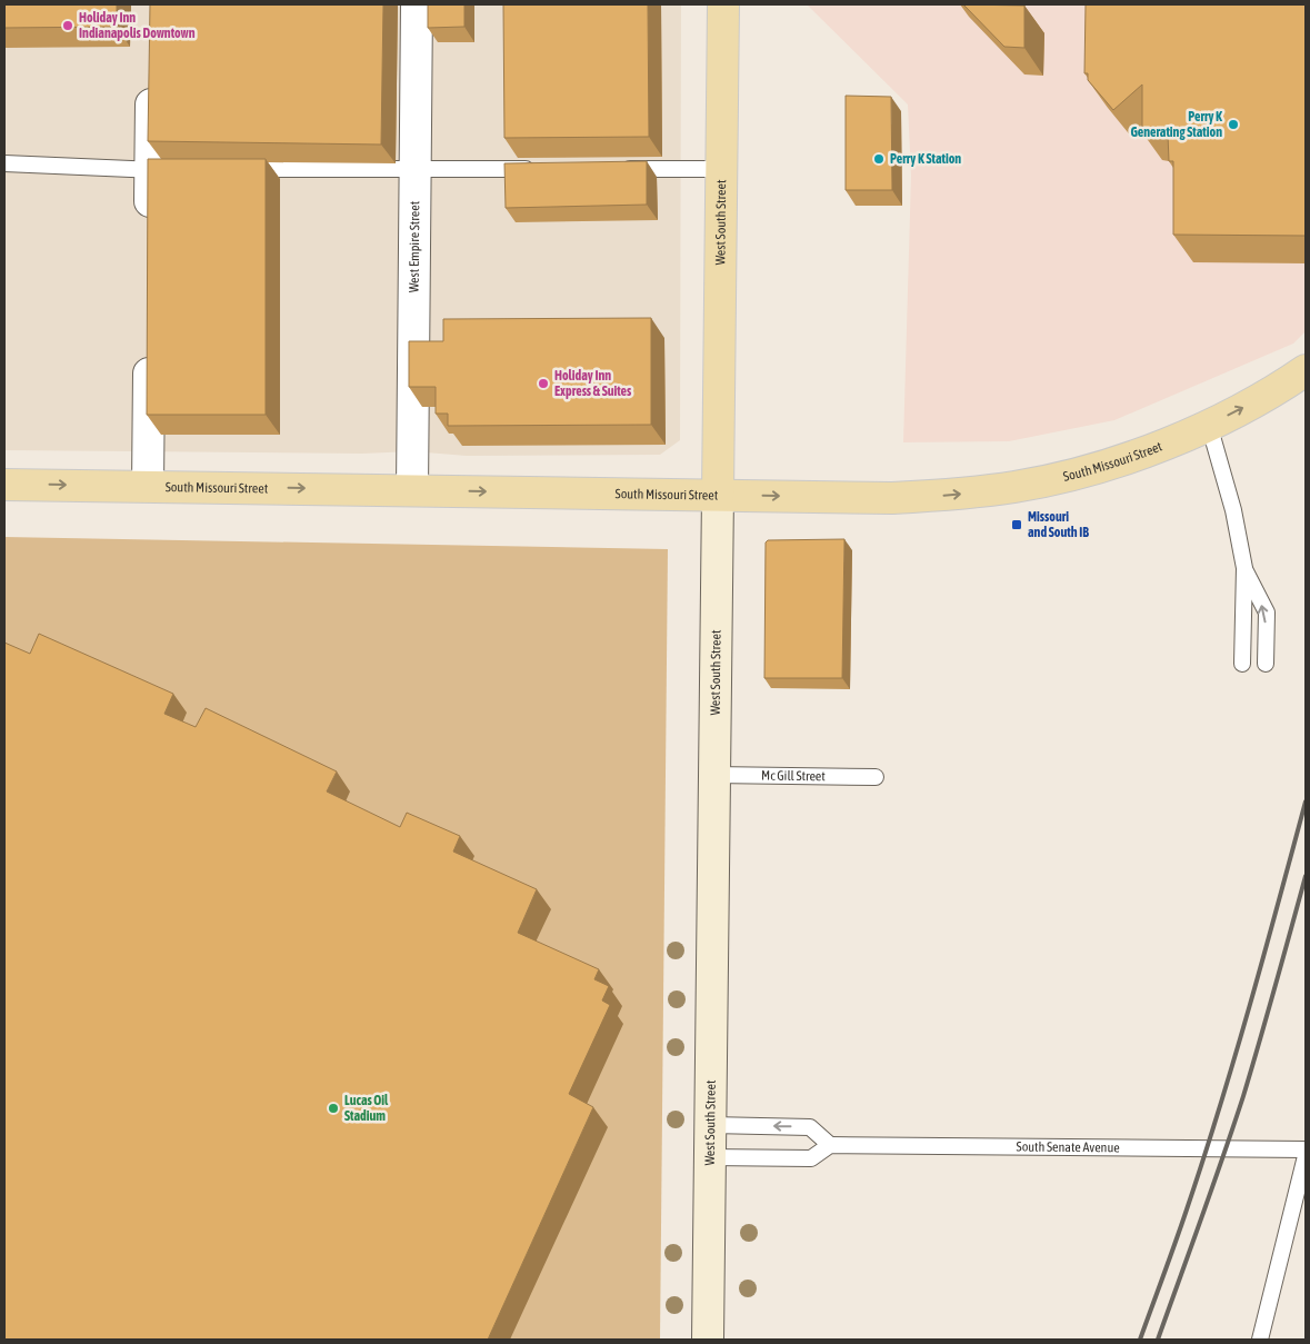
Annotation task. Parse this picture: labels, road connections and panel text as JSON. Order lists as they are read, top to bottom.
{
  "streets": {
    "main road": ["West South Street", "South Missouri Street"],
    "street": ["West Empire Street"],
    "lane": ["Mc Gill Street", "South Senate Avenue"]
  },
  "crossings": [
    ["West South Street", "South Missouri Street"],
    ["West South Street", "Mc Gill Street"],
    ["West South Street", "South Senate Avenue"],
    ["West Empire Street", "South Missouri Street"]
  ],
  "one_way": ["South Missouri Street"],
  "places": {
    "other": [
      "Holiday Inn Indianapolis Downtown",
      "Perry K Generating Station",
      "Perry K Station",
      "Holiday Inn Express & Suites",
      "Lucas Oil Stadium"
    ],
    "transit": ["Missouri and South IB"]
  }
}
